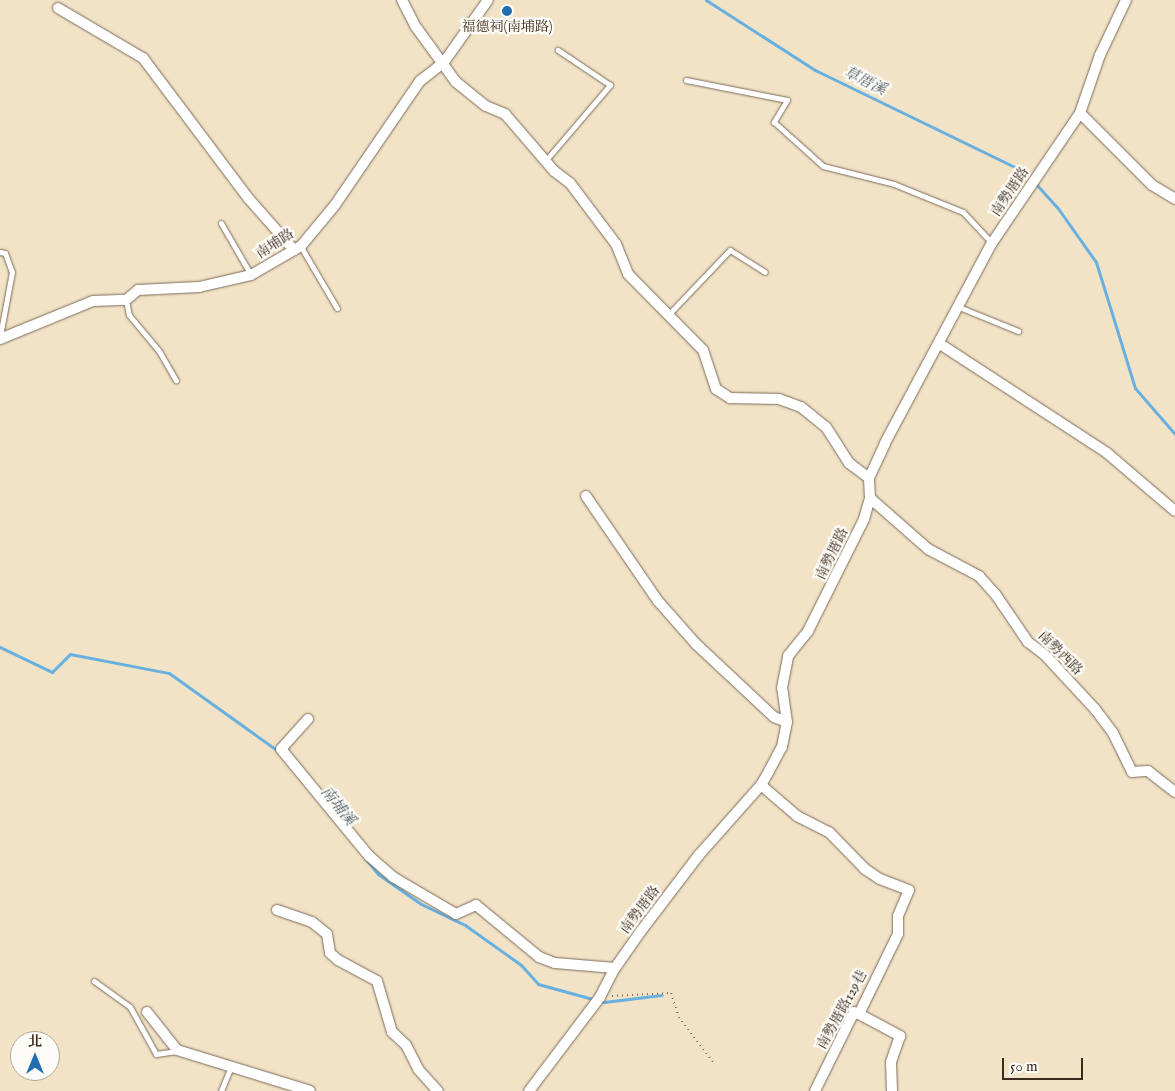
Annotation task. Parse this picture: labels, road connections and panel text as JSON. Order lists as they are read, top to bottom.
{
  "streets": {
    "street": [
      "南勢厝路",
      "南埔路",
      "南勢西路",
      "南勢厝路129巷"
    ]
  },
  "crossings": [
    ["南勢厝路", "南勢西路"],
    ["南勢厝路", "南勢厝路129巷"]
  ],
  "water": ["草厝溪", "南埔溪"],
  "places": ["福德祠(南埔路)"],
  "scale_bar": "50 m",
  "north": "top"
}
